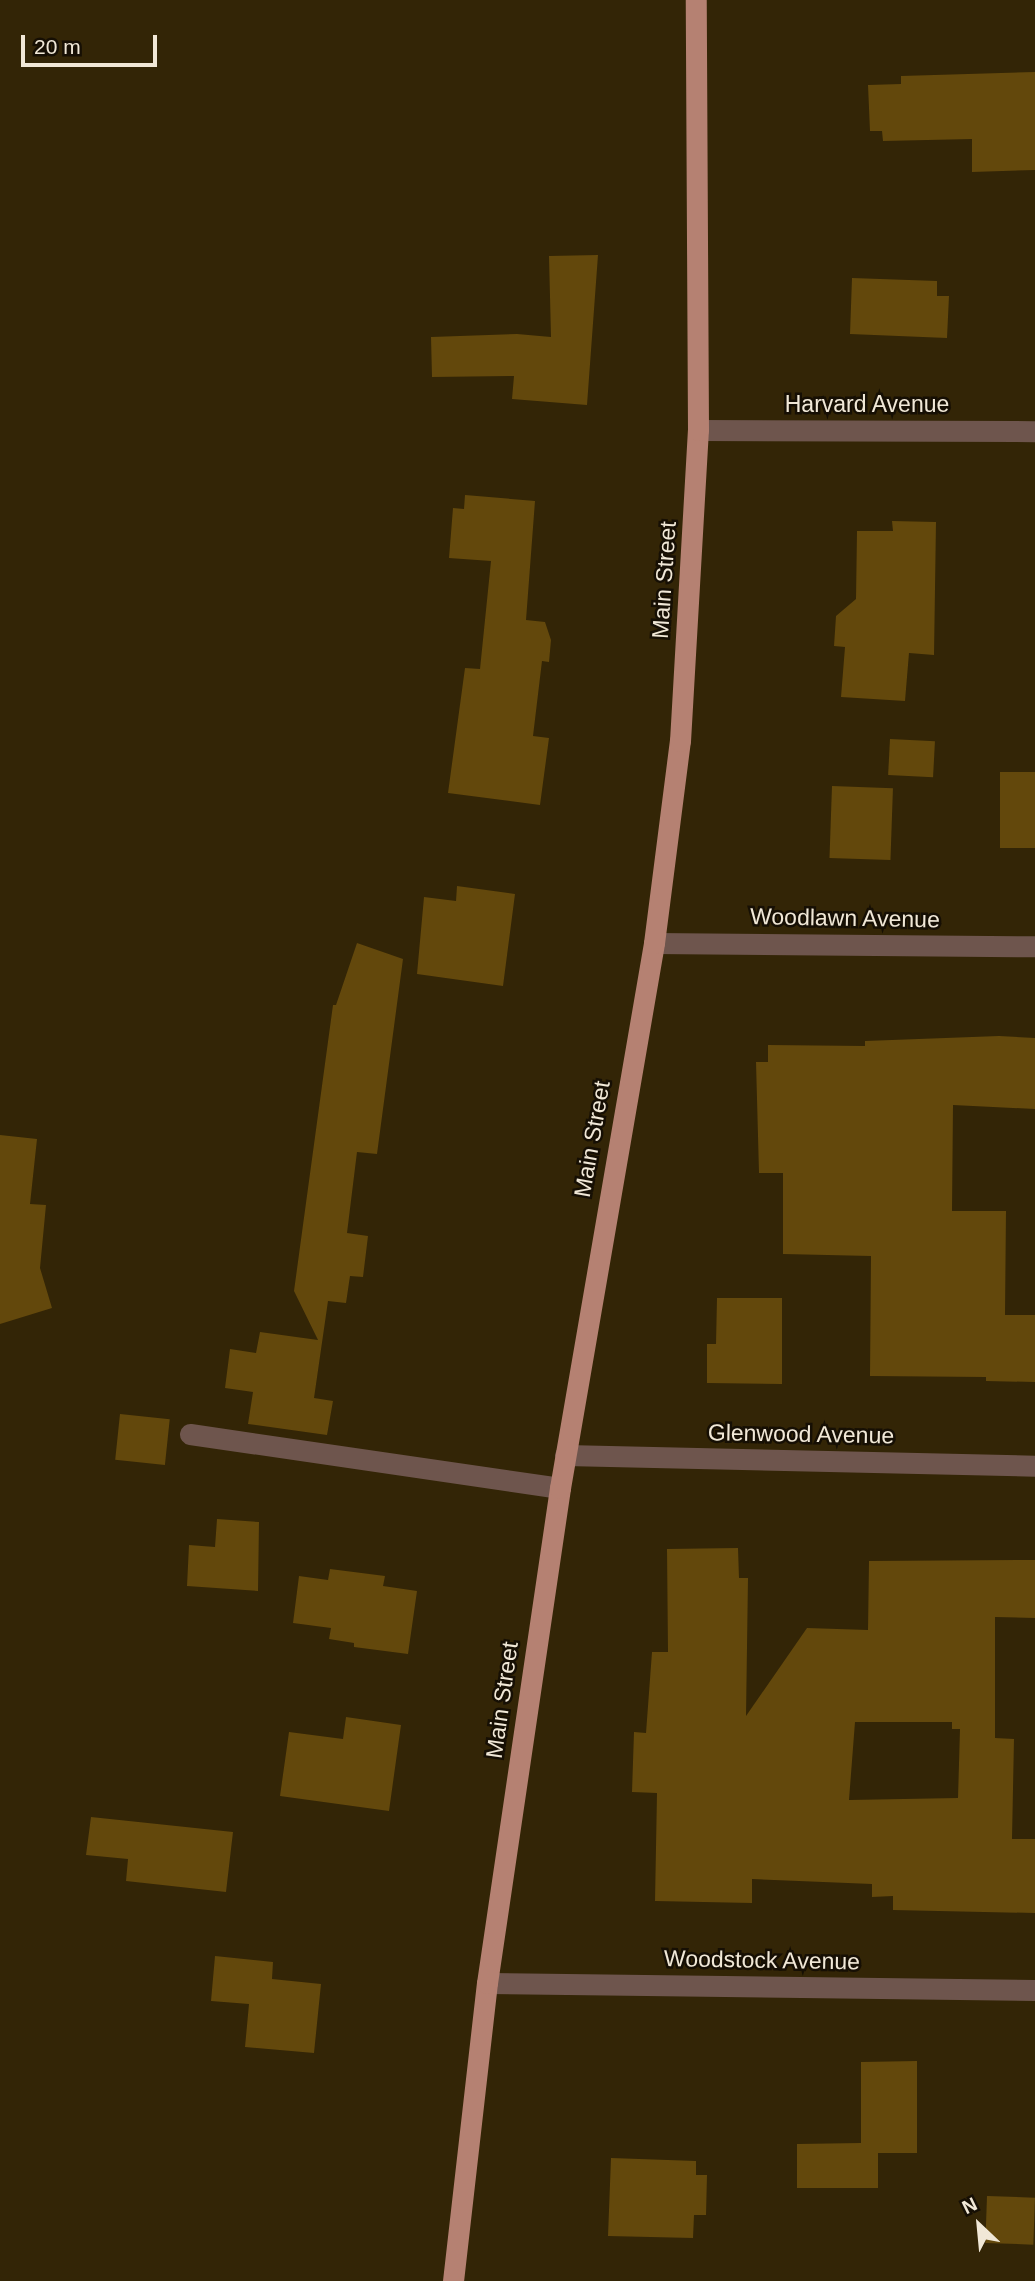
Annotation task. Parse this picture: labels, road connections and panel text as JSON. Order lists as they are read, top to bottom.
{
  "streets": {
    "main road": ["Main Street"],
    "street": [
      "Harvard Avenue",
      "Woodlawn Avenue",
      "Glenwood Avenue",
      "Woodstock Avenue"
    ]
  },
  "crossings": [
    ["Harvard Avenue", "Main Street"],
    ["Main Street", "Woodlawn Avenue"],
    ["Main Street", "Glenwood Avenue"],
    ["Main Street", "Woodstock Avenue"]
  ],
  "scale_bar": "20 m",
  "north": "top left"
}
